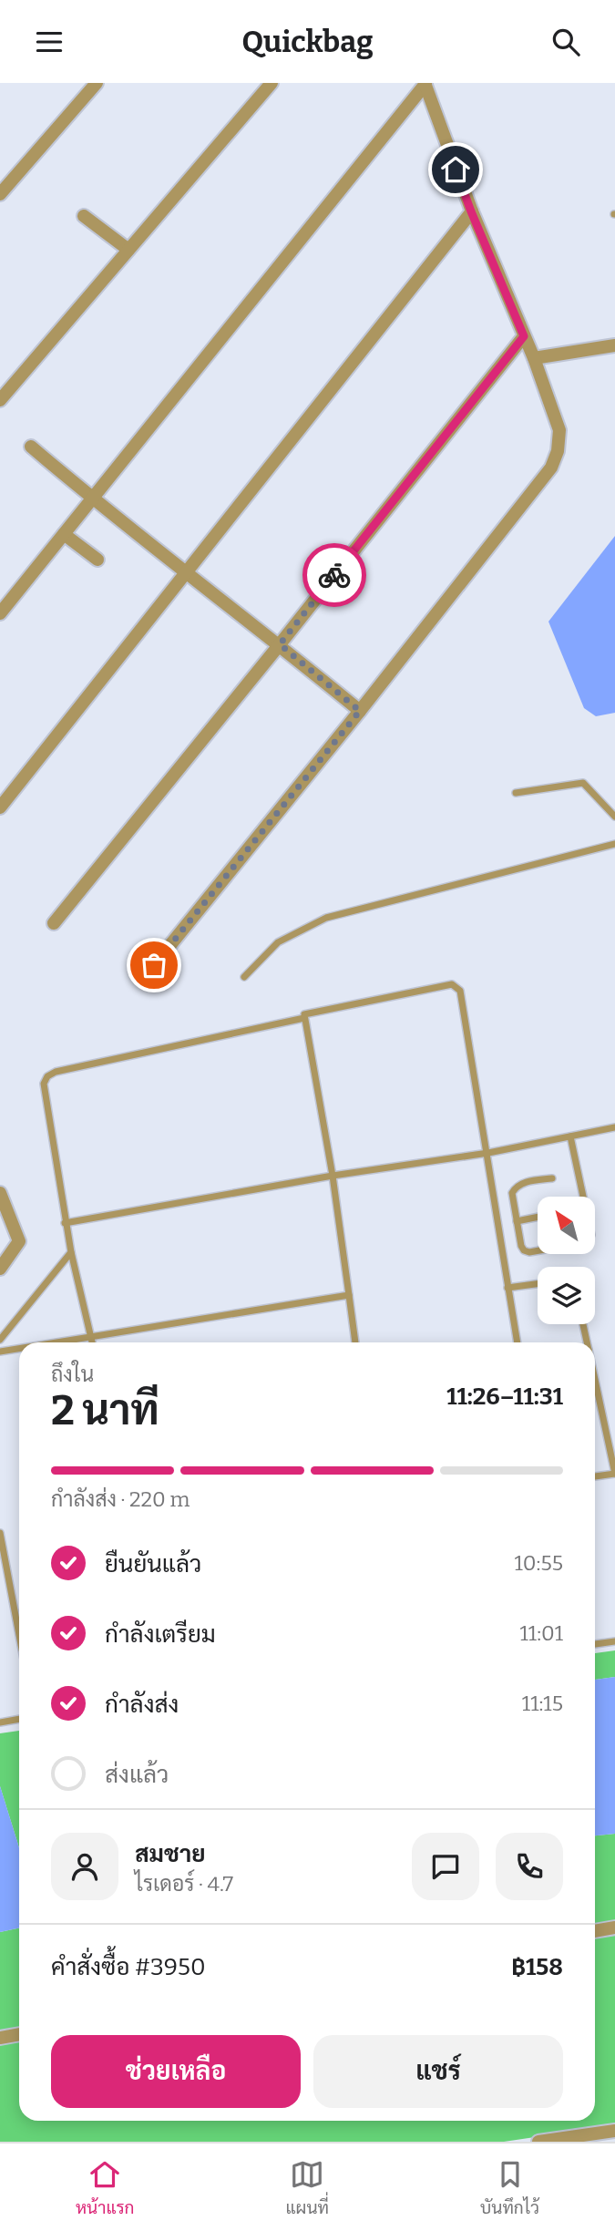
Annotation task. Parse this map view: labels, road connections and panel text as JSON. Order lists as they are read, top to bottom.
{
  "north": "top left",
  "page": {
    "header": "Quickbag",
    "heading": ["2 นาที", "ถึงใน", "11:26–11:31"],
    "panel": [
      "สมชาย",
      "ไรเดอร์ · 4.7",
      "คำสั่งซื้อ #3950",
      "฿158"
    ],
    "bar": "กำลังส่ง · 220 m",
    "list": [
      ["ยืนยันแล้ว", "10:55"],
      ["กำลังเตรียม", "11:01"],
      ["กำลังส่ง", "11:15"],
      "ส่งแล้ว"
    ],
    "buttons": ["ช่วยเหลือ", "แชร์"],
    "tabs": ["หน้าแรก", "แผนที่", "บันทึกไว้"]
  }
}
